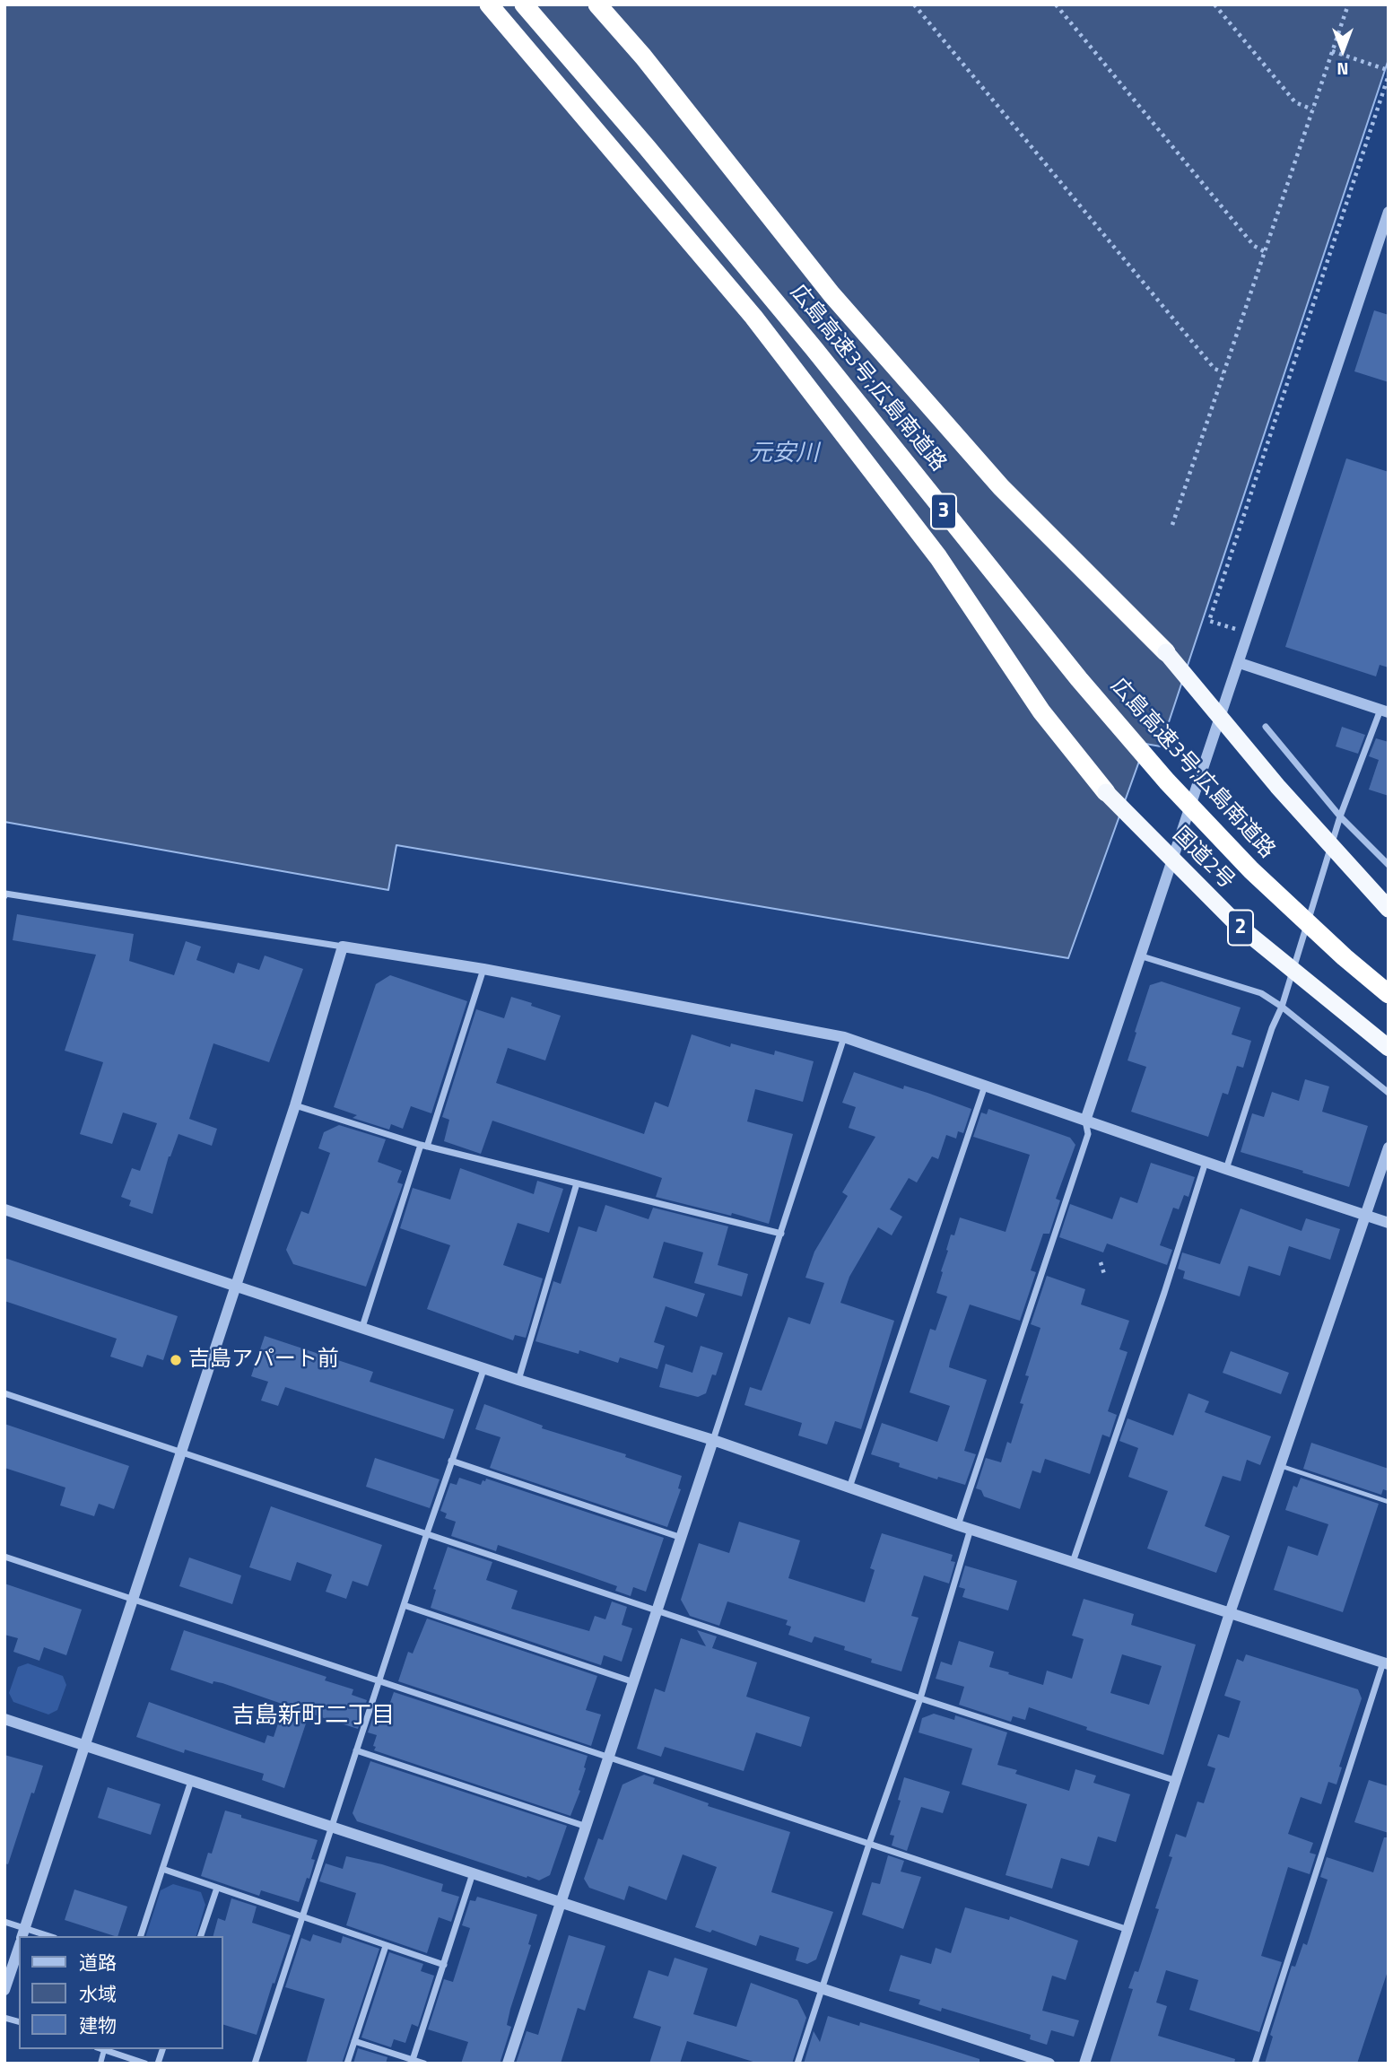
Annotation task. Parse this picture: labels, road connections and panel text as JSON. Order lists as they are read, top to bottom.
{
  "streets": {
    "highway": [
      "広島高速3号;広島南道路",
      "3",
      "国道2号",
      "2"
    ]
  },
  "districts": ["吉島新町二丁目"],
  "water": ["元安川"],
  "places": ["吉島アパート前"],
  "legend": ["道路", "水域", "建物"],
  "north": "bottom"
}
